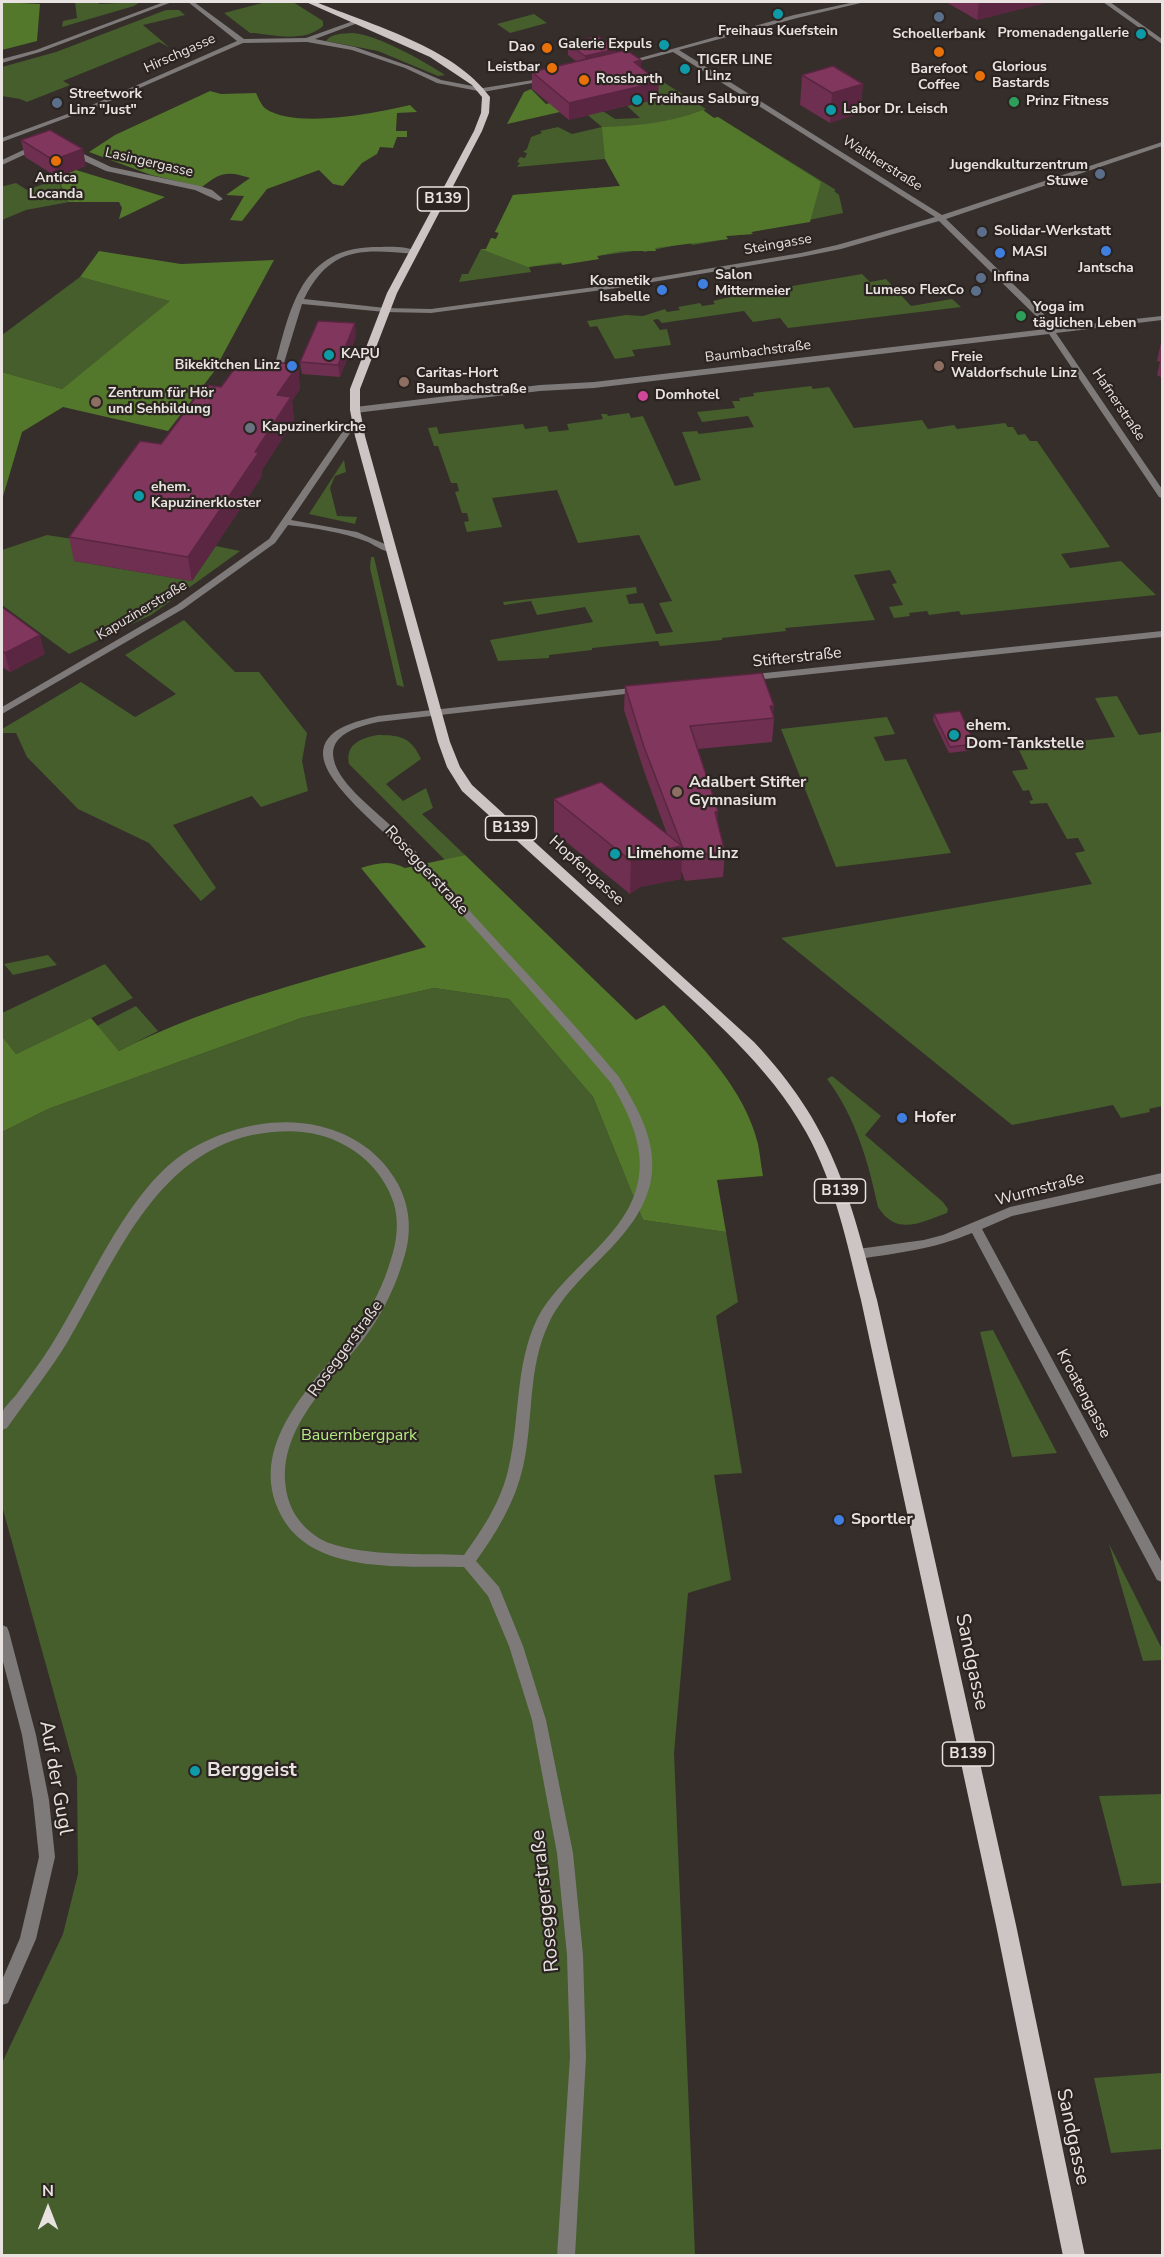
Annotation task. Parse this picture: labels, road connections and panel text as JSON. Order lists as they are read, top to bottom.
{
  "streets": {
    "main road": ["B139", "Hopfengasse", "Sandgasse"],
    "street": [
      "Hirschgasse",
      "Lasingergasse",
      "Waltherstraße",
      "Steingasse",
      "Baumbachstraße",
      "Hafnerstraße",
      "Kapuzinerstraße",
      "Stifterstraße",
      "Roseggerstraße",
      "Wurmstraße",
      "Kroatengasse",
      "Auf der Gugl"
    ]
  },
  "crossings": [
    ["Hirschgasse", "B139"],
    ["Waltherstraße", "Steingasse"],
    ["Waltherstraße", "Baumbachstraße"],
    ["Waltherstraße", "Hafnerstraße"],
    ["B139", "Steingasse"],
    ["B139", "Baumbachstraße"],
    ["B139", "Kapuzinerstraße"],
    ["B139", "Hopfengasse"],
    ["Baumbachstraße", "Hafnerstraße"],
    ["Baumbachstraße", "Kapuzinerstraße"],
    ["Baumbachstraße", "Hopfengasse"],
    ["Kapuzinerstraße", "Hopfengasse"],
    ["Roseggerstraße", "Hopfengasse"],
    ["Hopfengasse", "Wurmstraße"],
    ["Hopfengasse", "Sandgasse"],
    ["Wurmstraße", "Kroatengasse"],
    ["Wurmstraße", "Sandgasse"]
  ],
  "parks": ["Bauernbergpark"],
  "places": [
    "Freihaus Kuefstein",
    "Schoellerbank",
    "Promenadengallerie",
    "Galerie Expuls",
    "Dao",
    "Barefoot Coffee",
    "Leistbar",
    "TIGER LINE | Linz",
    "Glorious Bastards",
    "Rossbarth",
    "Freihaus Salburg",
    "Prinz Fitness",
    "Streetwork Linz \"Just\"",
    "Labor Dr. Leisch",
    "Antica Locanda",
    "Jugendkulturzentrum Stuwe",
    "Solidar-Werkstatt",
    "Jantscha",
    "MASI",
    "Infina",
    "Salon Mittermeier",
    "Kosmetik Isabelle",
    "Lumeso FlexCo",
    "Yoga im täglichen Leben",
    "KAPU",
    "Bikekitchen Linz",
    "Freie Waldorfschule Linz",
    "Caritas-Hort Baumbachstraße",
    "Domhotel",
    "Zentrum für Hör und Sehbildung",
    "Kapuzinerkirche",
    "ehem. Kapuzinerkloster",
    "ehem. Dom-Tankstelle",
    "Adalbert Stifter Gymnasium",
    "Limehome Linz",
    "Hofer",
    "Sportler",
    "Berggeist"
  ],
  "north": "top"
}
